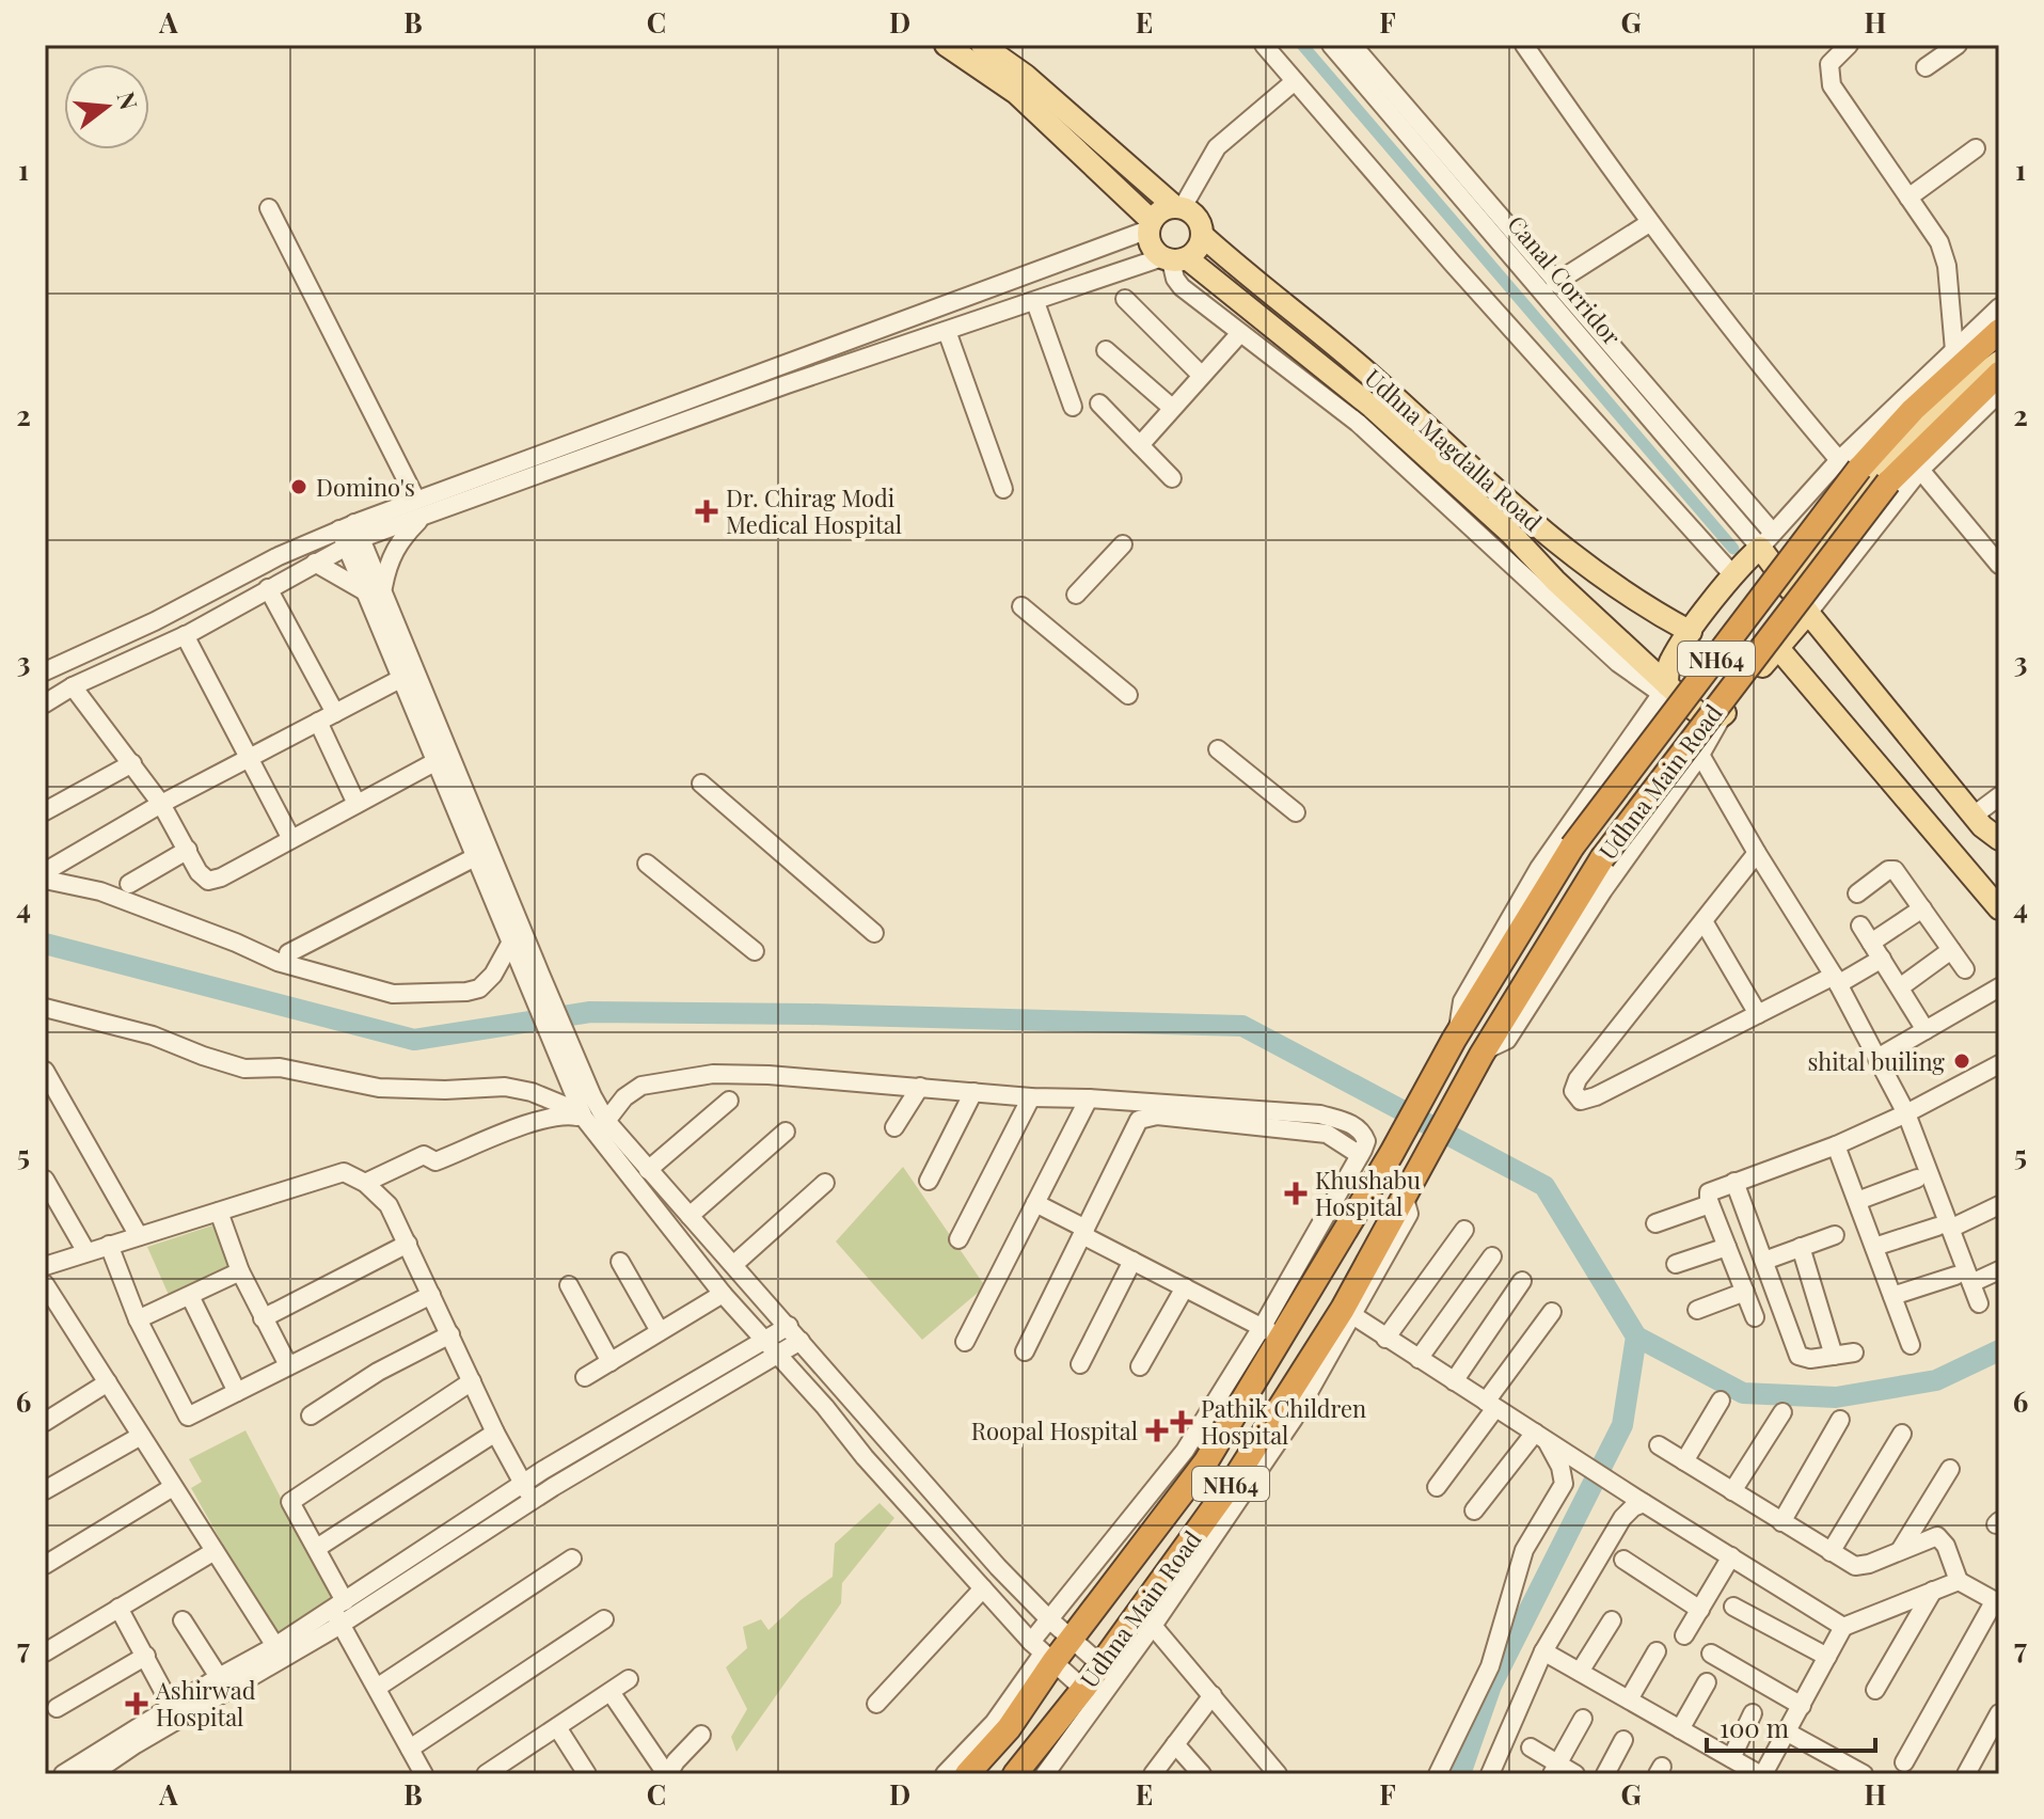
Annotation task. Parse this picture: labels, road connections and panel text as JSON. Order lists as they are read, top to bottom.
{
  "streets": {
    "highway": ["NH64", "Udhna Main Road"],
    "main road": ["Udhna Magdalla Road"],
    "street": ["Canal Corridor"]
  },
  "places": {
    "other": ["Domino's", "shital builing"],
    "health": [
      "Dr. Chirag Modi Medical Hospital",
      "Khushabu Hospital",
      "Pathik Children Hospital",
      "Roopal Hospital",
      "Ashirwad Hospital"
    ]
  },
  "scale_bar": "100 m",
  "north": "right",
  "grid": {
    "columns": [
      "A",
      "B",
      "C",
      "D",
      "E",
      "F",
      "G",
      "H"
    ],
    "rows": [
      "1",
      "2",
      "3",
      "4",
      "5",
      "6",
      "7"
    ]
  }
}
